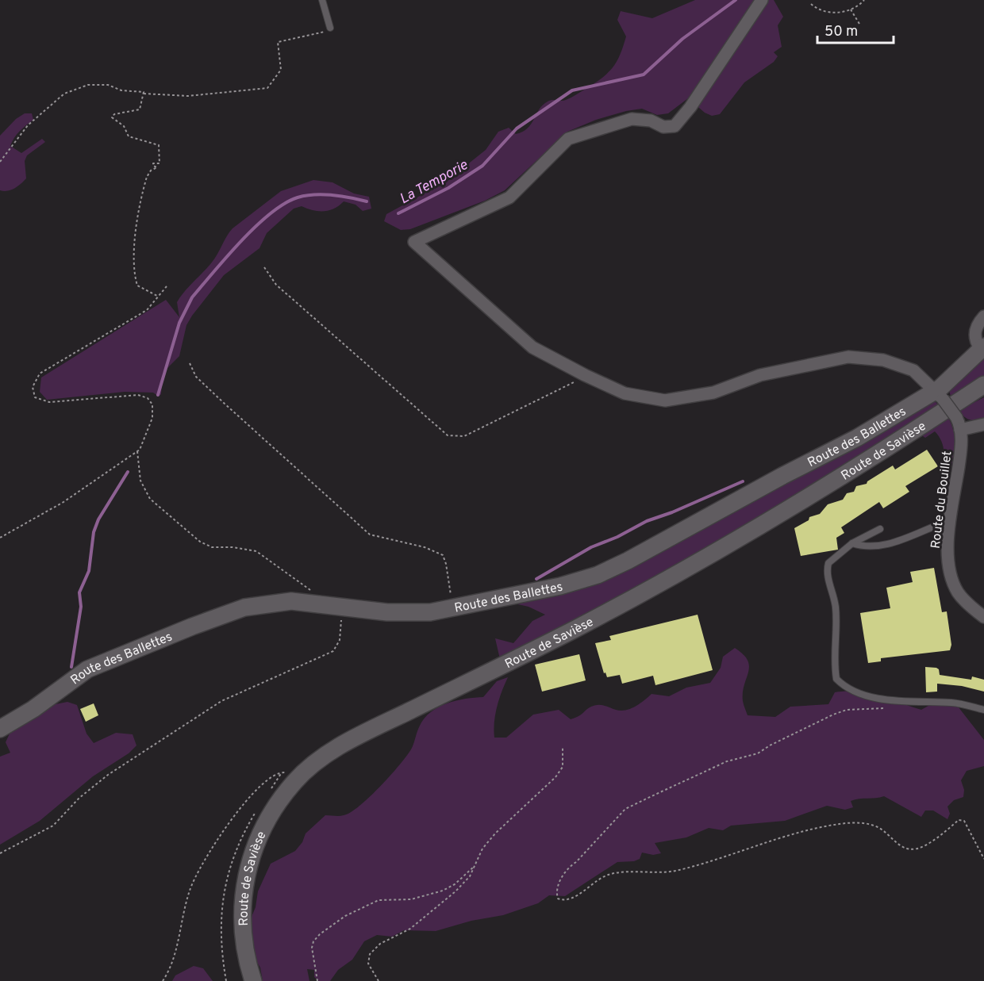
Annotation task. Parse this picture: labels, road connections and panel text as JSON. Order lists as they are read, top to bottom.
{
  "streets": {
    "street": ["Route des Ballettes", "Route de Savièse", "Route du Bouillet"]
  },
  "water": ["La Temporie"],
  "scale_bar": "50 m"
}
